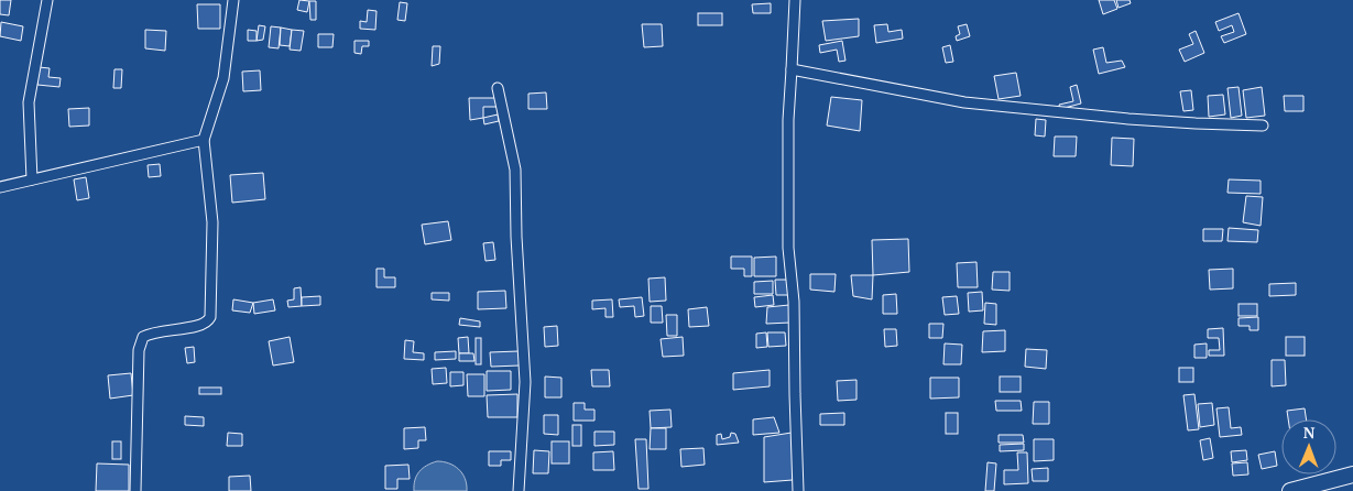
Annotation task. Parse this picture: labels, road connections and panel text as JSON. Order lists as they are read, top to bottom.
{
  "north": "top"
}
